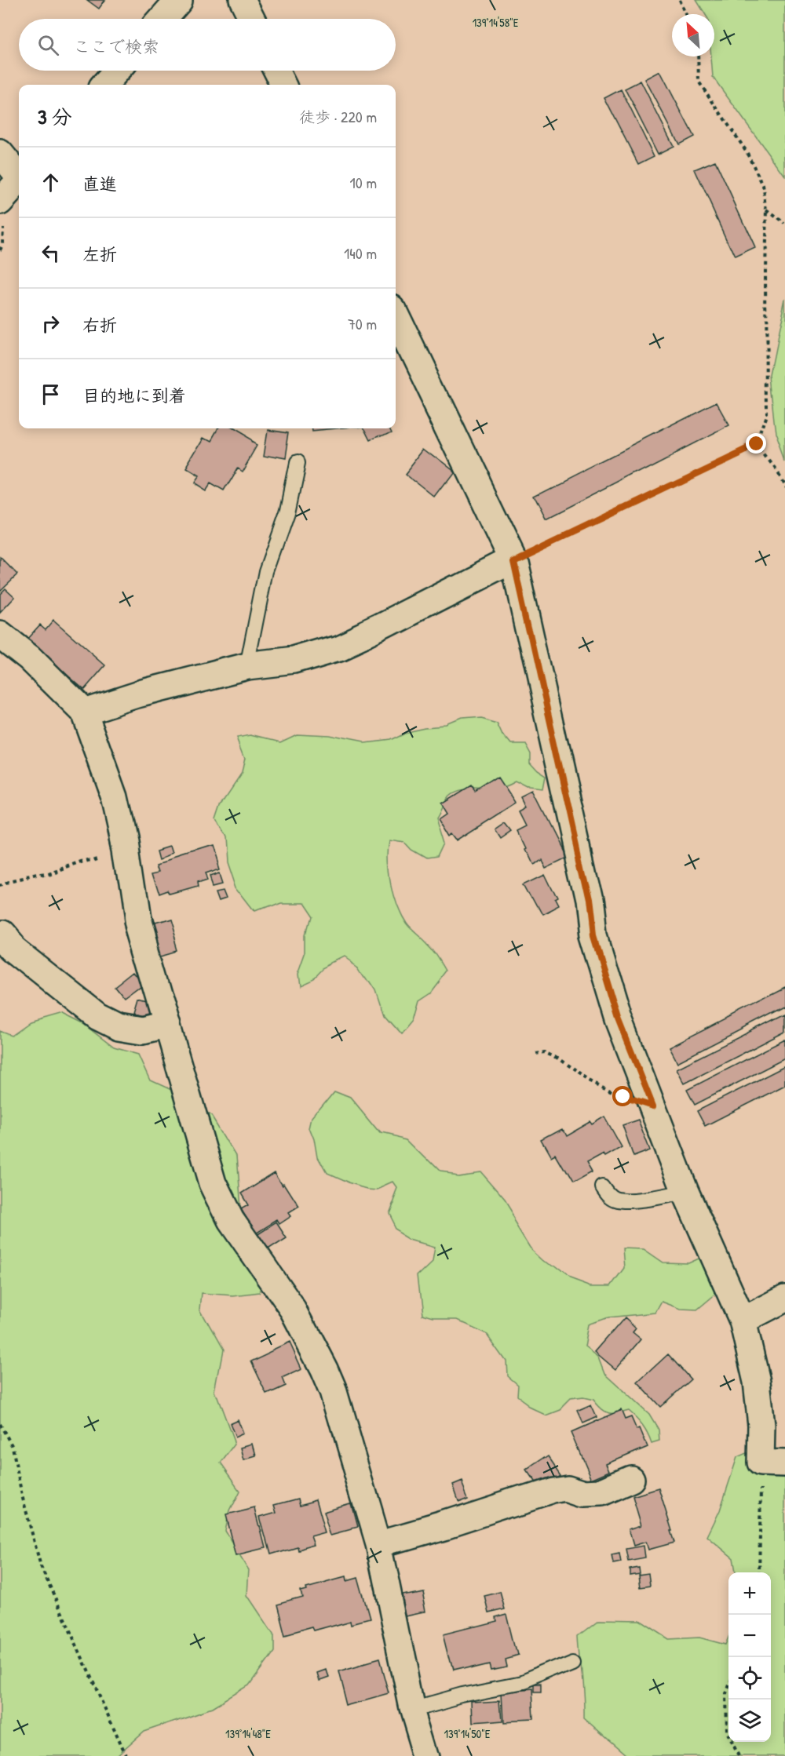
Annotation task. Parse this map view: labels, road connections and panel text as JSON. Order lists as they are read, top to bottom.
{
  "north": "top left",
  "page": {
    "search": "ここで検索",
    "heading": ["3 分", "徒歩 · 220 m"],
    "list": [
      ["直進", "10 m"],
      ["左折", "140 m"],
      ["右折", "70 m"],
      "目的地に到着"
    ],
    "map_buttons": ["+", "−"]
  },
  "coordinates": ["139°14'58\"E", "139°14'48\"E", "139°14'50\"E"]
}
